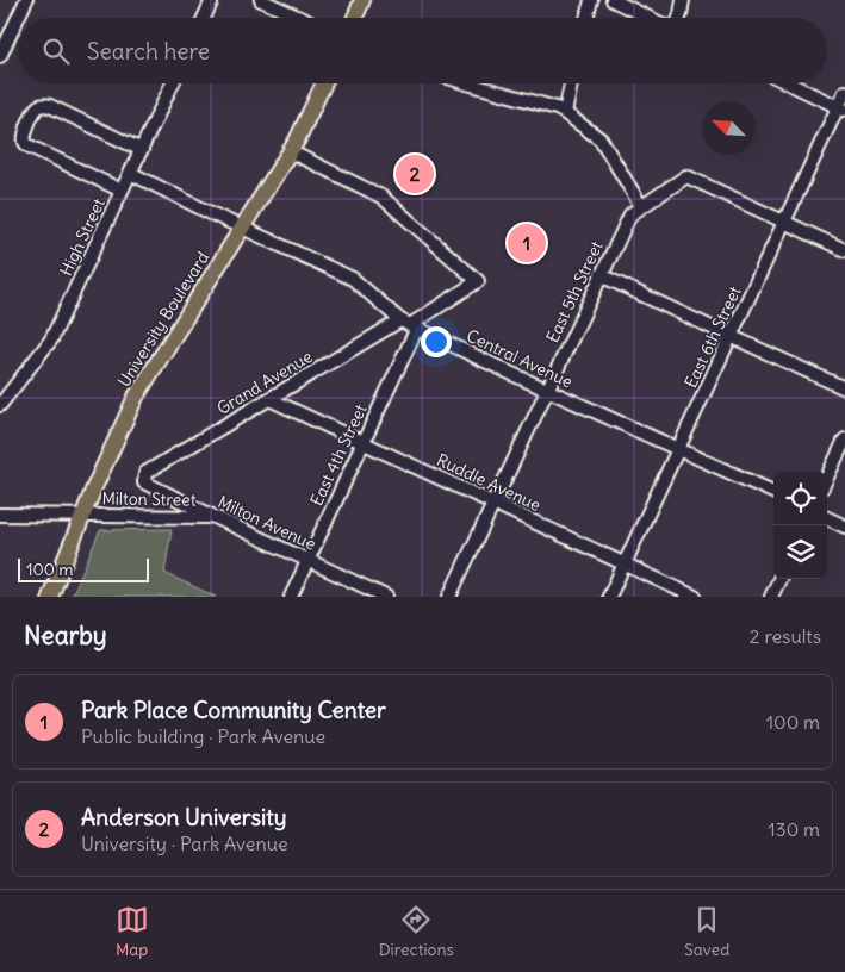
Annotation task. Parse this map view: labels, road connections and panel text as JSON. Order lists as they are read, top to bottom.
{
  "streets": {
    "main road": ["University Boulevard"],
    "street": [
      "High Street",
      "East 5th Street",
      "East 6th Street",
      "Central Avenue",
      "Grand Avenue",
      "East 4th Street",
      "Ruddle Avenue",
      "Milton Street",
      "Milton Avenue"
    ]
  },
  "crossings": [
    ["High Street", "Central Avenue"],
    ["East 5th Street", "East 6th Street"],
    ["East 5th Street", "Central Avenue"],
    ["East 5th Street", "Ruddle Avenue"],
    ["University Boulevard", "Central Avenue"],
    ["University Boulevard", "Grand Avenue"],
    ["University Boulevard", "Milton Street"],
    ["East 6th Street", "Central Avenue"],
    ["East 6th Street", "Ruddle Avenue"],
    ["Central Avenue", "Grand Avenue"],
    ["Central Avenue", "East 4th Street"],
    ["Grand Avenue", "East 4th Street"],
    ["Grand Avenue", "Ruddle Avenue"],
    ["Grand Avenue", "Milton Avenue"],
    ["East 4th Street", "Ruddle Avenue"],
    ["East 4th Street", "Milton Avenue"],
    ["Milton Street", "Milton Avenue"]
  ],
  "scale_bar": "100 m",
  "north": "top left",
  "page": {
    "search": "Search here",
    "pins": ["2", "1"],
    "scale": "100 m",
    "heading": ["Nearby", "2 results"],
    "list": [
      {
        "mark": "1",
        "name": "Park Place Community Center",
        "note": "Public building · Park Avenue",
        "value": "100 m"
      },
      {
        "mark": "2",
        "name": "Anderson University",
        "note": "University · Park Avenue",
        "value": "130 m"
      }
    ],
    "nav": ["Map", "Directions", "Saved"]
  }
}
